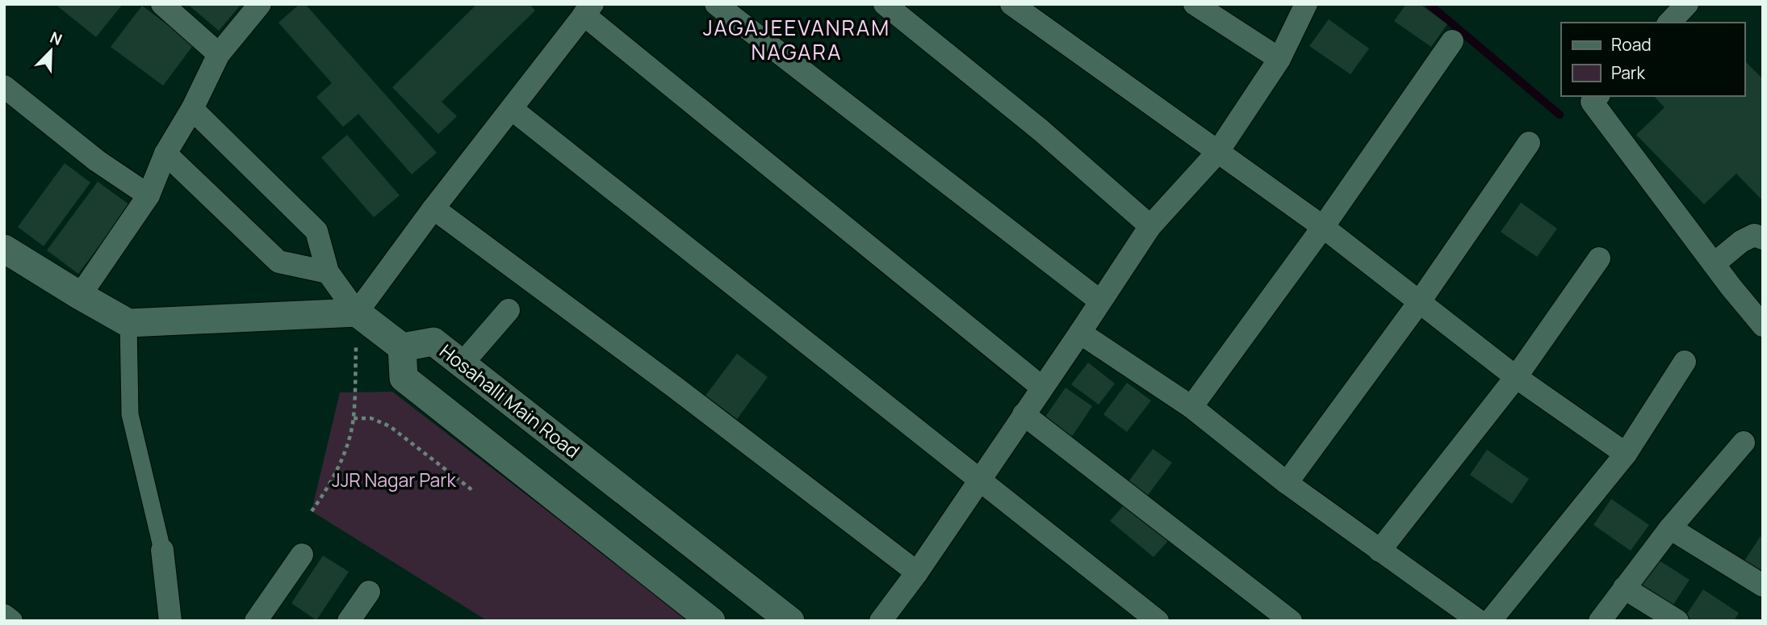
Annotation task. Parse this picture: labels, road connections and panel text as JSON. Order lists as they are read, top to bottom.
{
  "streets": {
    "street": ["Hosahalli Main Road"]
  },
  "districts": ["JAGAJEEVANRAM NAGARA"],
  "parks": ["JJR Nagar Park"],
  "legend": ["Road", "Park"],
  "north": "top right"
}
